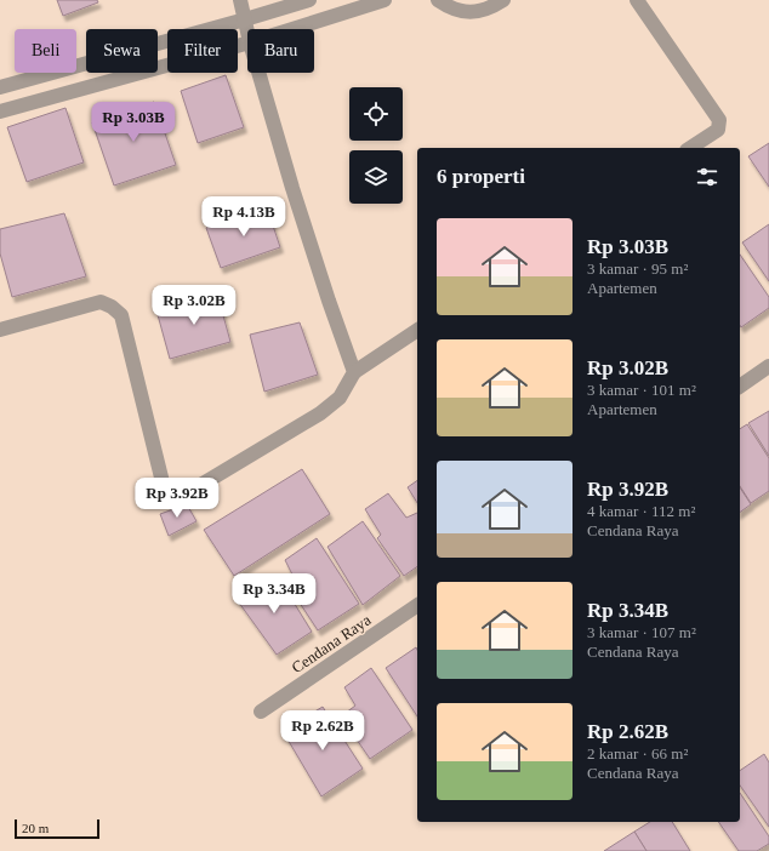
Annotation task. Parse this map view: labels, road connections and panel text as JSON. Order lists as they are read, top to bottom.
{
  "streets": {
    "street": ["Cendana Raya"]
  },
  "scale_bar": "20 m",
  "page": {
    "chip": [
      "Beli",
      "Sewa",
      "Filter",
      "Baru"
    ],
    "price": [
      "Rp 3.03B",
      "Rp 4.13B",
      "Rp 3.02B",
      "Rp 3.92B",
      "Rp 3.34B",
      "Rp 2.62B"
    ],
    "heading": "6 properti",
    "list": [
      {
        "name": "Rp 3.03B",
        "note": "3 kamar · 95 m² · Apartemen"
      },
      {
        "name": "Rp 3.02B",
        "note": "3 kamar · 101 m² · Apartemen"
      },
      {
        "name": "Rp 3.92B",
        "note": "4 kamar · 112 m² · Cendana Raya"
      },
      {
        "name": "Rp 3.34B",
        "note": "3 kamar · 107 m² · Cendana Raya"
      },
      {
        "name": "Rp 2.62B",
        "note": "2 kamar · 66 m² · Cendana Raya"
      }
    ],
    "scale": "20 m"
  }
}
